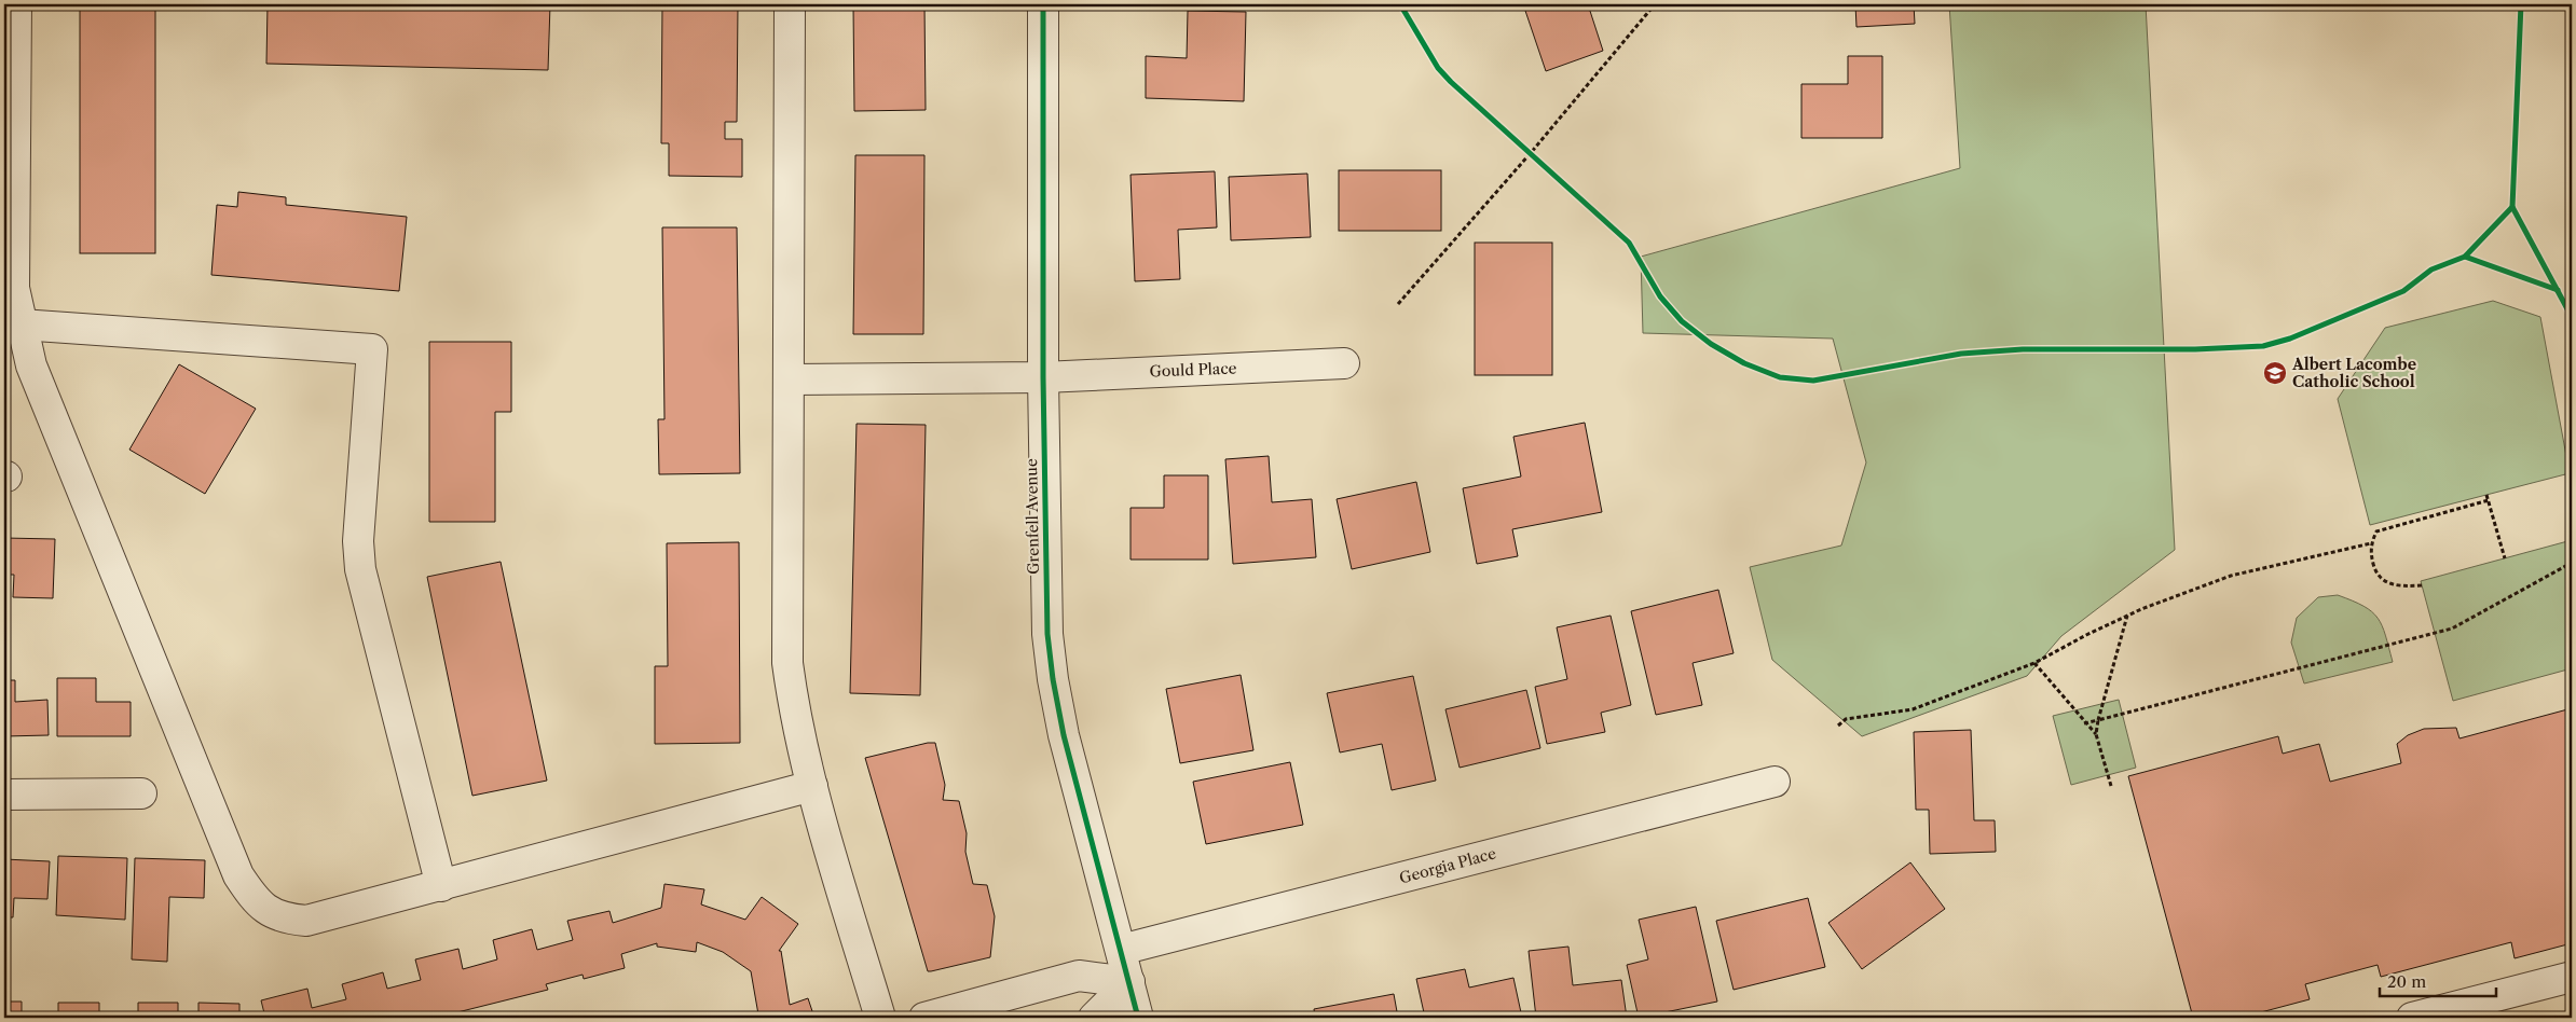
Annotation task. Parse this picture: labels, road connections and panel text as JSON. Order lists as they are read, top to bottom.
{
  "streets": {
    "street": ["Gould Place", "Grenfell Avenue", "Georgia Place"]
  },
  "crossings": [
    ["Gould Place", "Grenfell Avenue"],
    ["Grenfell Avenue", "Georgia Place"]
  ],
  "places": {
    "school or university": ["Albert Lacombe Catholic School"]
  },
  "scale_bar": "20 m"
}
